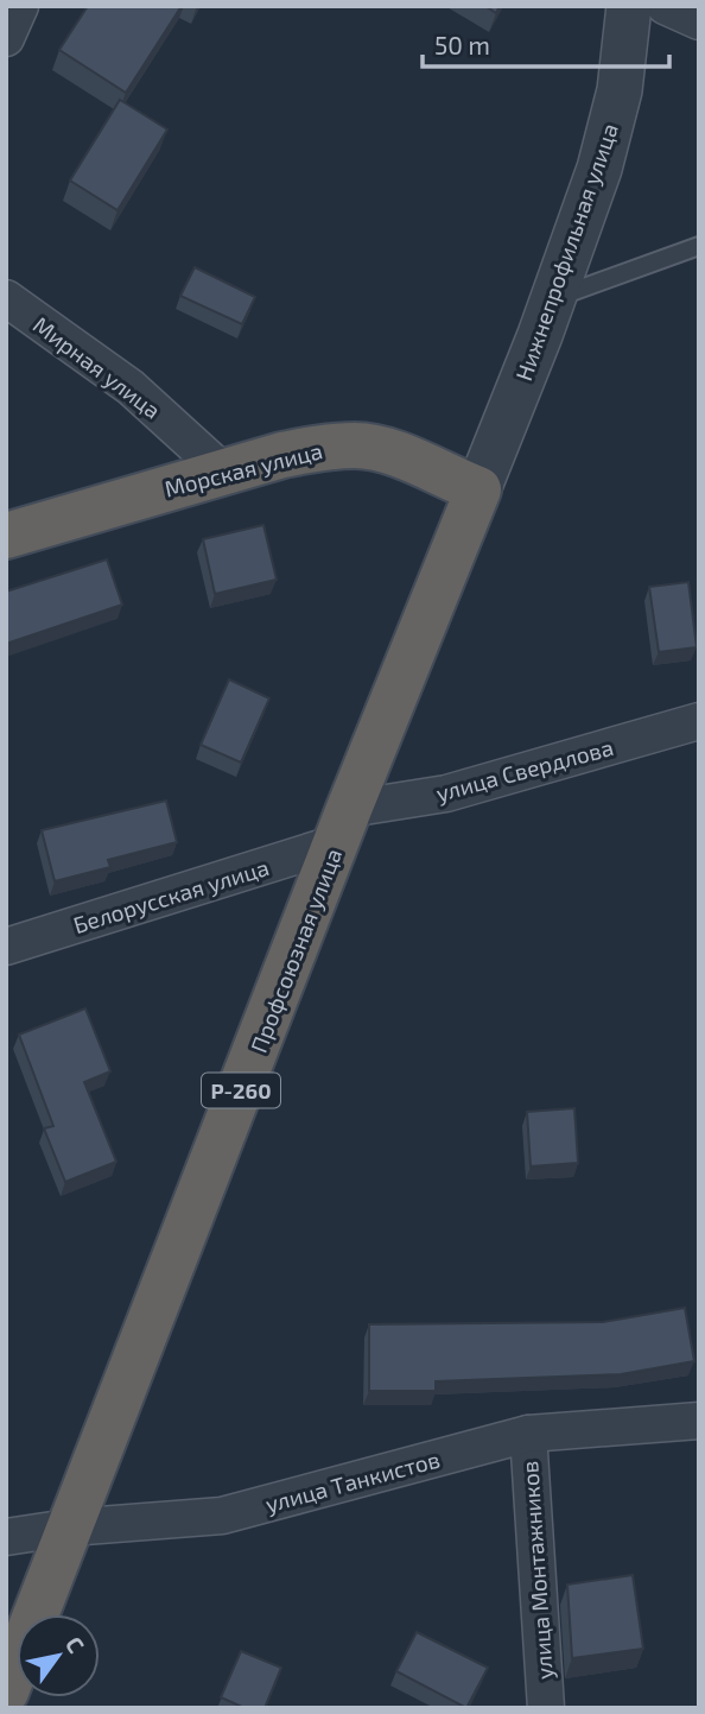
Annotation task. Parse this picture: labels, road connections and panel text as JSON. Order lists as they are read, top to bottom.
{
  "streets": {
    "highway": ["Морская улица", "Профсоюзная улица", "Р-260"],
    "street": [
      "Нижнепрофильная улица",
      "Мирная улица",
      "улица Свердлова",
      "Белорусская улица",
      "улица Танкистов",
      "улица Монтажников"
    ]
  },
  "crossings": [
    ["Нижнепрофильная улица", "Морская улица"],
    ["Нижнепрофильная улица", "Профсоюзная улица"],
    ["Мирная улица", "Морская улица"],
    ["Морская улица", "Профсоюзная улица"],
    ["улица Свердлова", "Белорусская улица"],
    ["улица Свердлова", "Профсоюзная улица"],
    ["Белорусская улица", "Профсоюзная улица"],
    ["Профсоюзная улица", "улица Танкистов"],
    ["улица Танкистов", "улица Монтажников"]
  ],
  "scale_bar": "50 m",
  "north": "top right"
}
